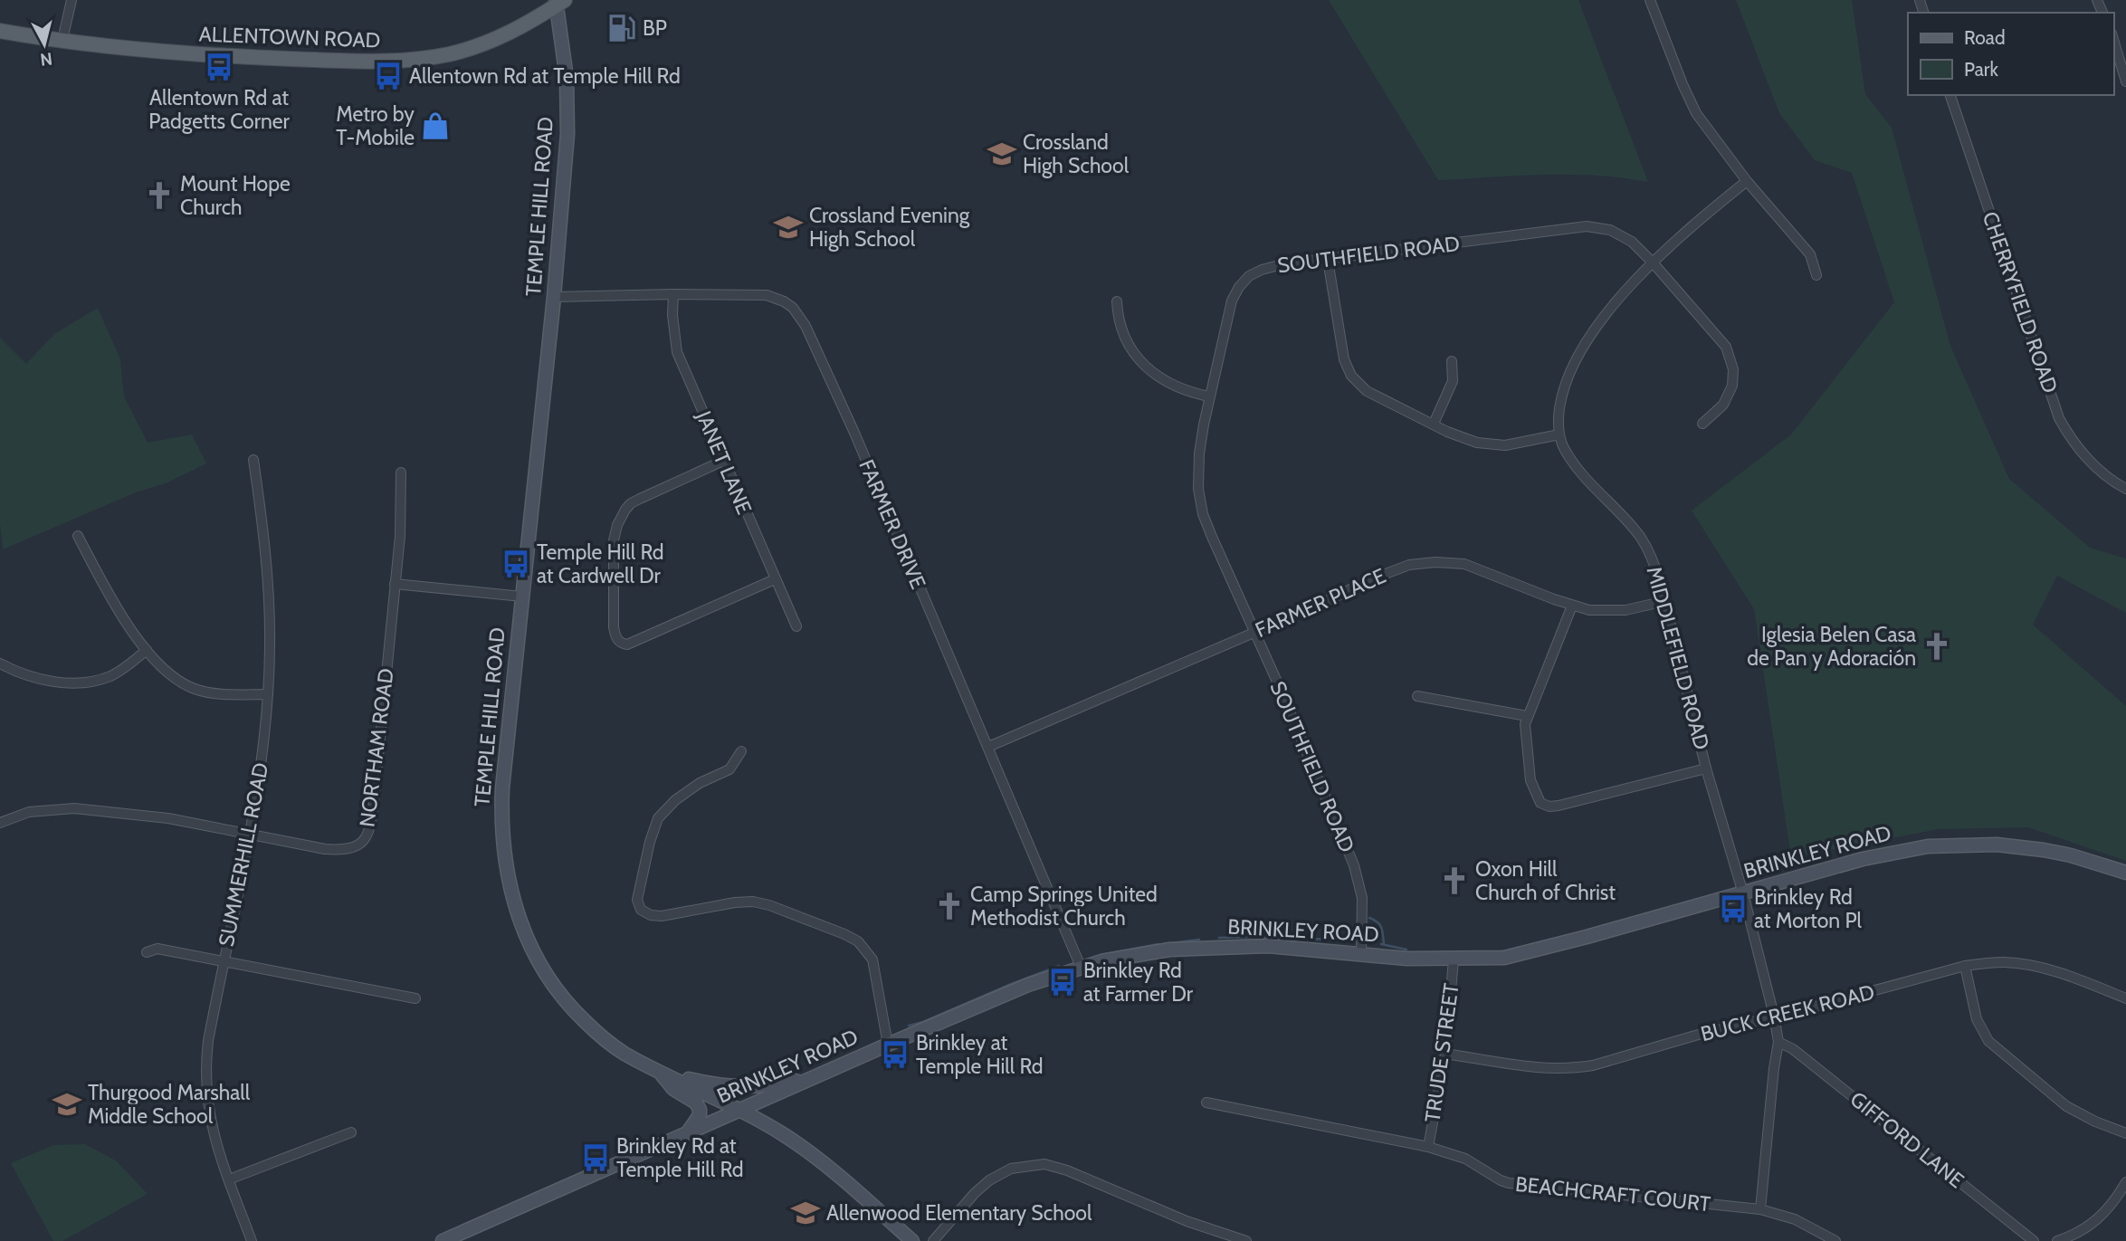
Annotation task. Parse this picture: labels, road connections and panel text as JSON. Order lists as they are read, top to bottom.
{
  "streets": {
    "main road": ["ALLENTOWN ROAD", "TEMPLE HILL ROAD", "BRINKLEY ROAD"],
    "street": [
      "SOUTHFIELD ROAD",
      "CHERRYFIELD ROAD",
      "JANET LANE",
      "FARMER DRIVE",
      "FARMER PLACE",
      "MIDDLEFIELD ROAD",
      "NORTHAM ROAD",
      "SUMMERHILL ROAD",
      "BUCK CREEK ROAD",
      "TRUDE STREET",
      "GIFFORD LANE",
      "BEACHCRAFT COURT"
    ]
  },
  "crossings": [
    ["ALLENTOWN ROAD", "TEMPLE HILL ROAD"],
    ["TEMPLE HILL ROAD", "FARMER DRIVE"],
    ["TEMPLE HILL ROAD", "BRINKLEY ROAD"],
    ["SOUTHFIELD ROAD", "FARMER PLACE"],
    ["SOUTHFIELD ROAD", "MIDDLEFIELD ROAD"],
    ["SOUTHFIELD ROAD", "BRINKLEY ROAD"],
    ["JANET LANE", "FARMER DRIVE"],
    ["FARMER DRIVE", "FARMER PLACE"],
    ["FARMER DRIVE", "BRINKLEY ROAD"],
    ["FARMER PLACE", "MIDDLEFIELD ROAD"],
    ["MIDDLEFIELD ROAD", "BRINKLEY ROAD"],
    ["MIDDLEFIELD ROAD", "BUCK CREEK ROAD"],
    ["MIDDLEFIELD ROAD", "GIFFORD LANE"],
    ["MIDDLEFIELD ROAD", "BEACHCRAFT COURT"],
    ["NORTHAM ROAD", "SUMMERHILL ROAD"],
    ["BRINKLEY ROAD", "TRUDE STREET"],
    ["BUCK CREEK ROAD", "TRUDE STREET"],
    ["TRUDE STREET", "BEACHCRAFT COURT"]
  ],
  "places": {
    "fuel station": ["BP"],
    "bus stop": [
      "Allentown Rd at Padgetts Corner",
      "Allentown Rd at Temple Hill Rd",
      "Temple Hill Rd at Cardwell Dr",
      "Brinkley Rd at Morton Pl",
      "Brinkley Rd at Farmer Dr",
      "Brinkley at Temple Hill Rd",
      "Brinkley Rd at Temple Hill Rd"
    ],
    "shop": ["Metro by T-Mobile"],
    "school or university": [
      "Crossland High School",
      "Crossland Evening High School",
      "Thurgood Marshall Middle School",
      "Allenwood Elementary School"
    ],
    "church": [
      "Mount Hope Church",
      "Iglesia Belen Casa de Pan y Adoración",
      "Oxon Hill Church of Christ",
      "Camp Springs United Methodist Church"
    ]
  },
  "legend": ["Road", "Park"],
  "north": "bottom"
}
